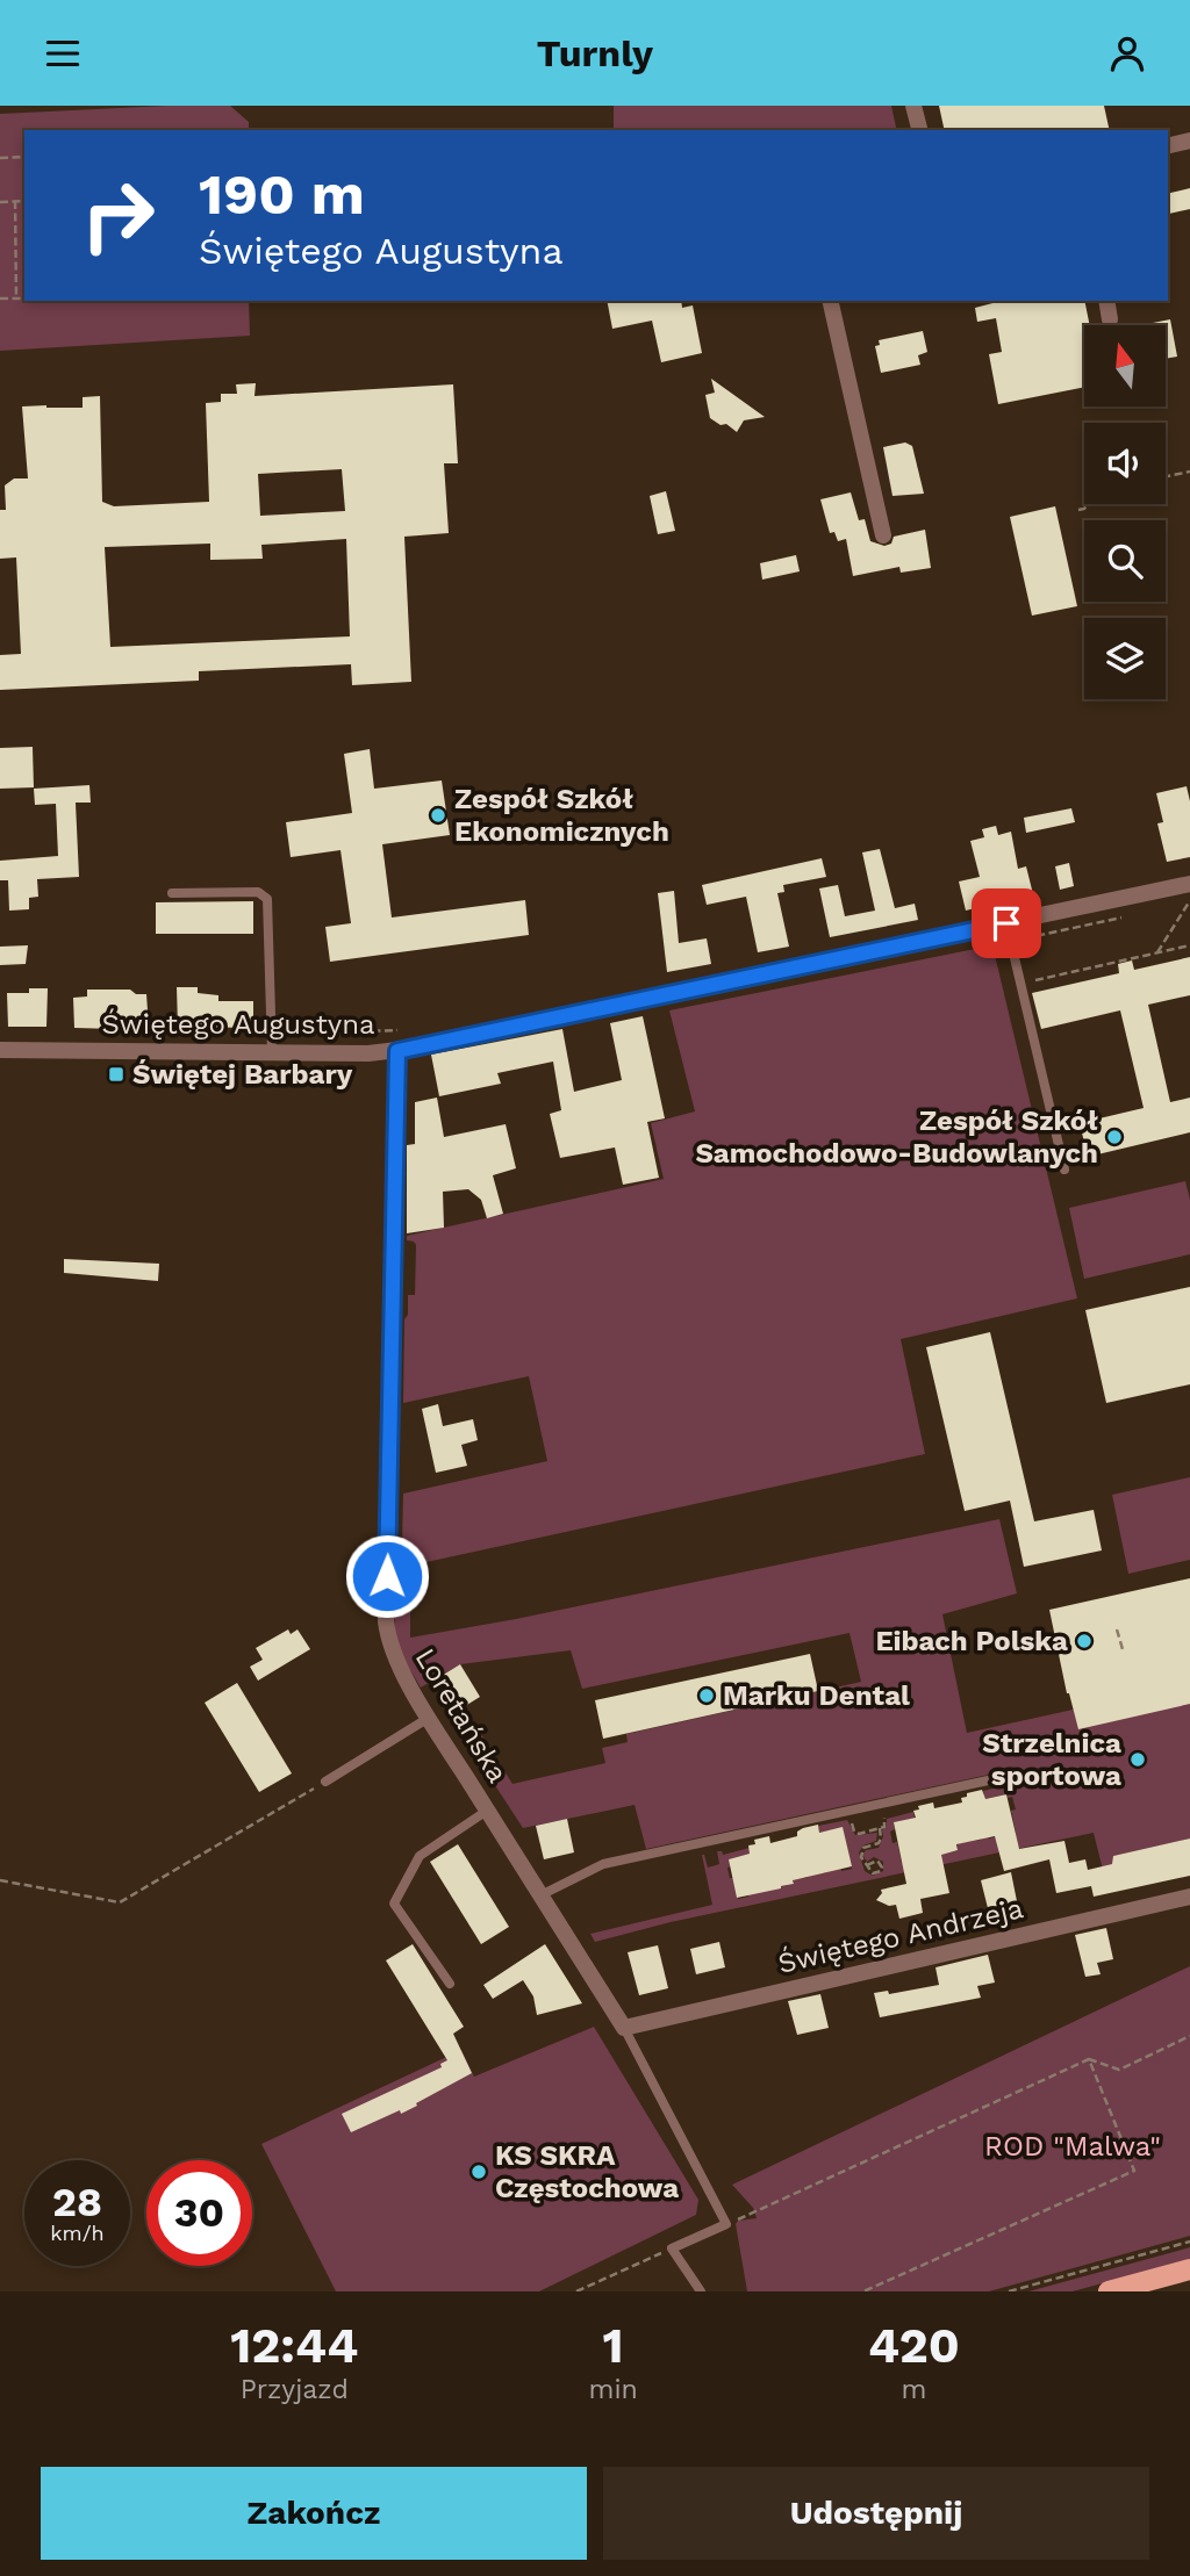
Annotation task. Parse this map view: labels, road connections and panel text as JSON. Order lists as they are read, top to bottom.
{
  "streets": {
    "street": ["Świętego Augustyna", "Loretańska", "Świętego Andrzeja"]
  },
  "crossings": [
    ["Świętego Augustyna", "Loretańska"],
    ["Loretańska", "Świętego Andrzeja"]
  ],
  "parks": ["ROD \"Malwa\""],
  "places": {
    "other": [
      "Zespół Szkół Ekonomicznych",
      "Zespół Szkół Samochodowo-Budowlanych",
      "Eibach Polska",
      "Marku Dental",
      "Strzelnica sportowa",
      "KS SKRA Częstochowa"
    ],
    "transit": ["Świętej Barbary"]
  },
  "north": "top",
  "page": {
    "header": "Turnly",
    "turn": ["190 m", "Świętego Augustyna"],
    "speed": "28 km/h",
    "limit": "30",
    "eta": [
      "12:44",
      "Przyjazd",
      "1",
      "min",
      "420",
      "m"
    ],
    "buttons": ["Zakończ", "Udostępnij"]
  }
}
